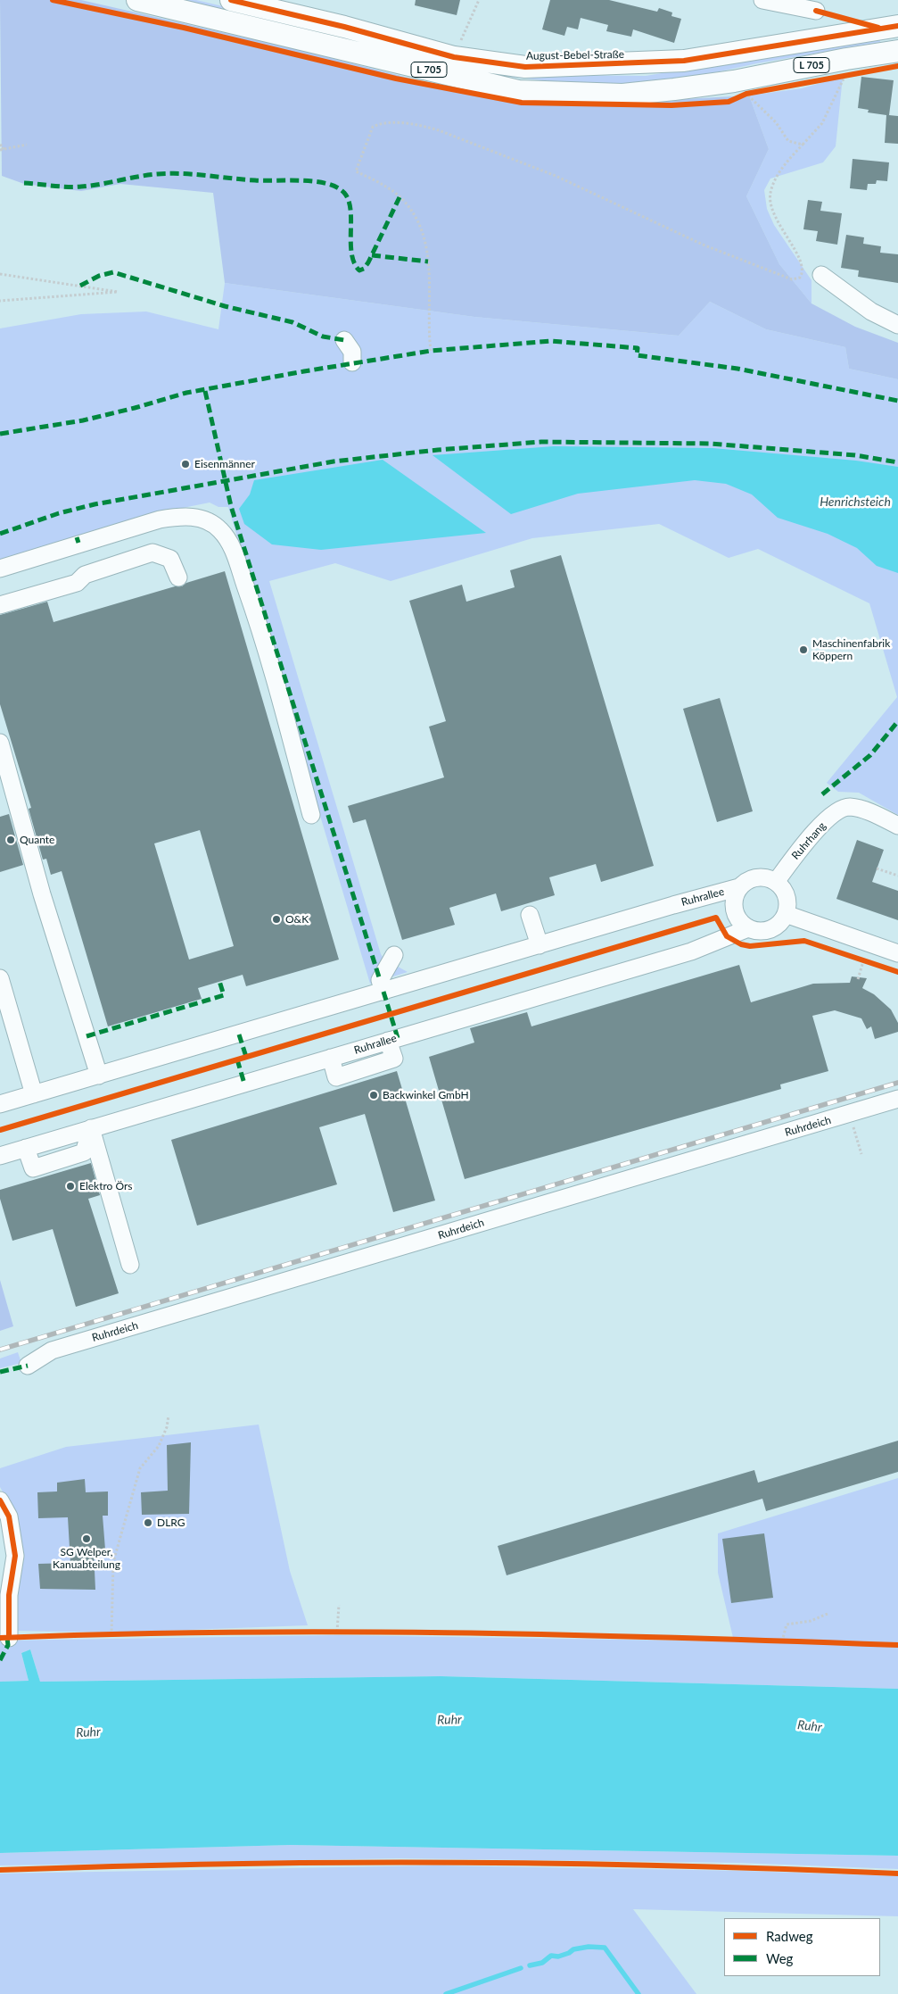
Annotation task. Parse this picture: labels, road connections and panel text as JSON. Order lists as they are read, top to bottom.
{
  "streets": {
    "main road": ["August-Bebel-Straße", "L 705"],
    "street": ["Ruhrhang", "Ruhrallee", "Ruhrdeich"]
  },
  "crossings": [
    ["Ruhrhang", "Ruhrallee"]
  ],
  "water": ["Henrichsteich", "Ruhr"],
  "places": [
    "Eisenmänner",
    "Maschinenfabrik Köppern",
    "Quante",
    "O&K",
    "Backwinkel GmbH",
    "Elektro Örs",
    "DLRG",
    "SG Welper, Kanuabteilung"
  ],
  "legend": ["Radweg", "Weg"]
}
